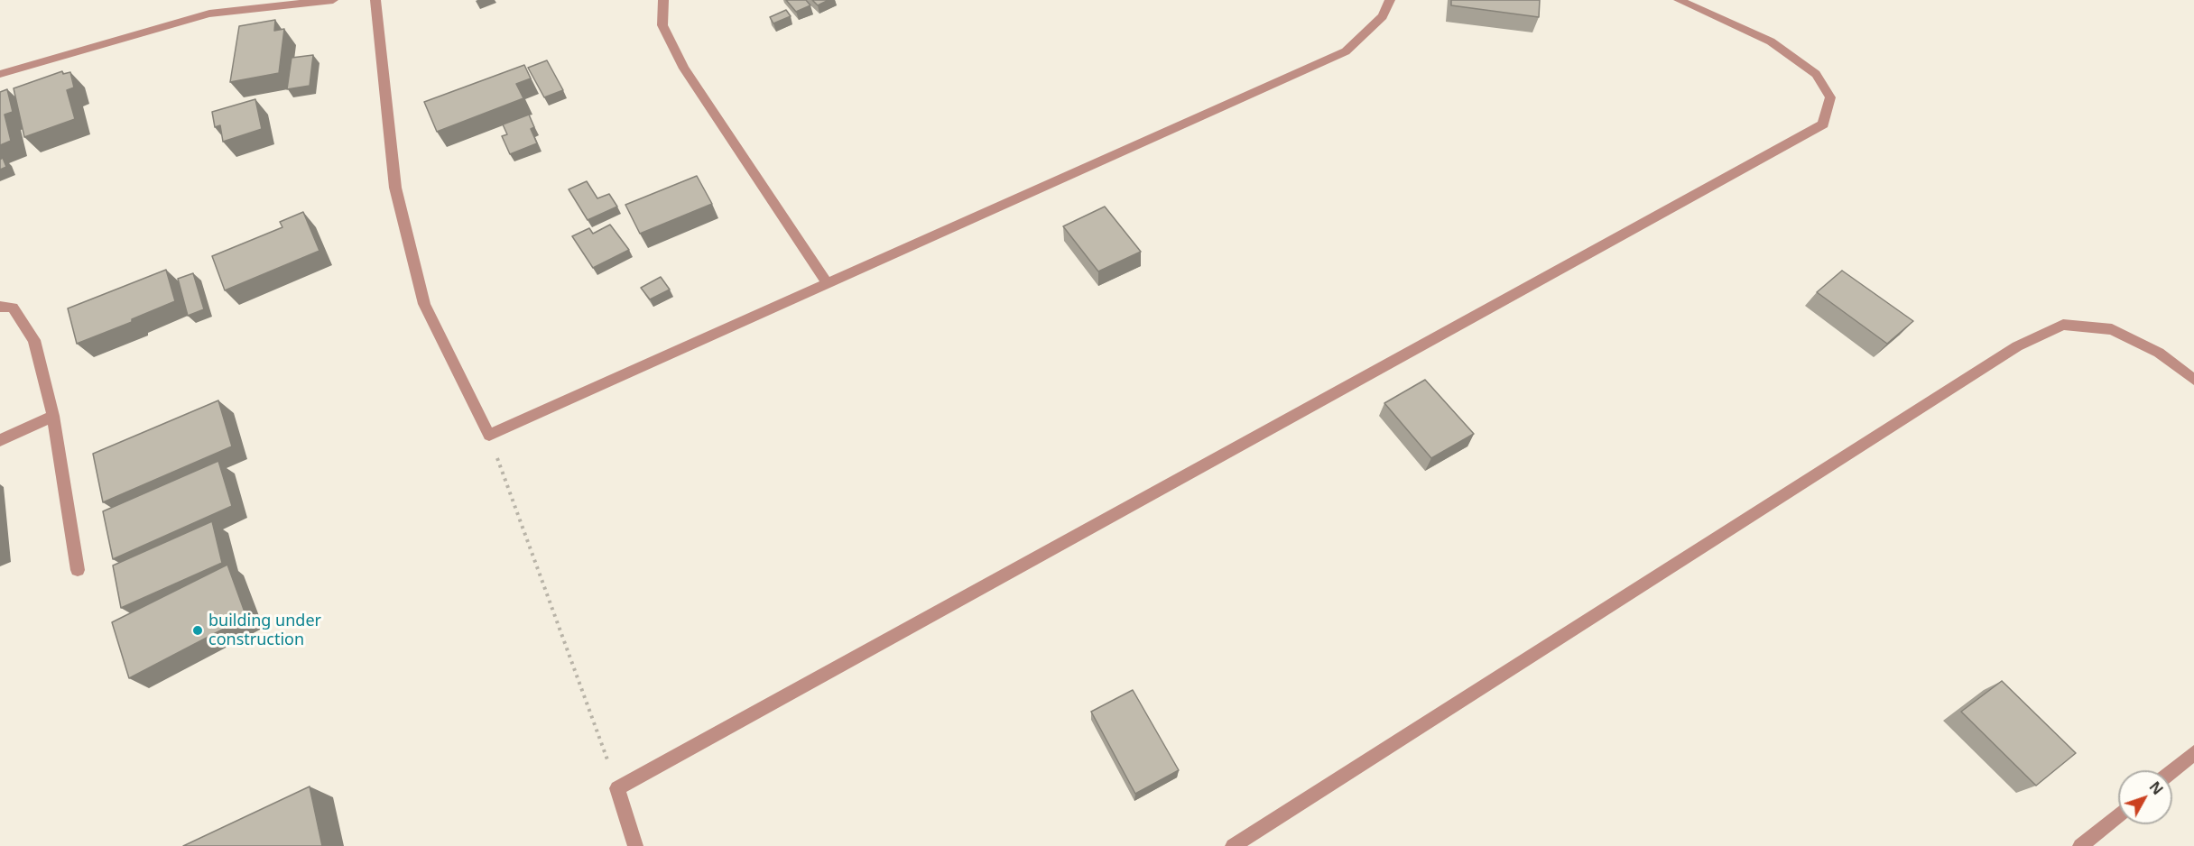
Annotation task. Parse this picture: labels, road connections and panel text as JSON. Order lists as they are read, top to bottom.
{
  "places": ["building under construction"],
  "north": "top right"
}
